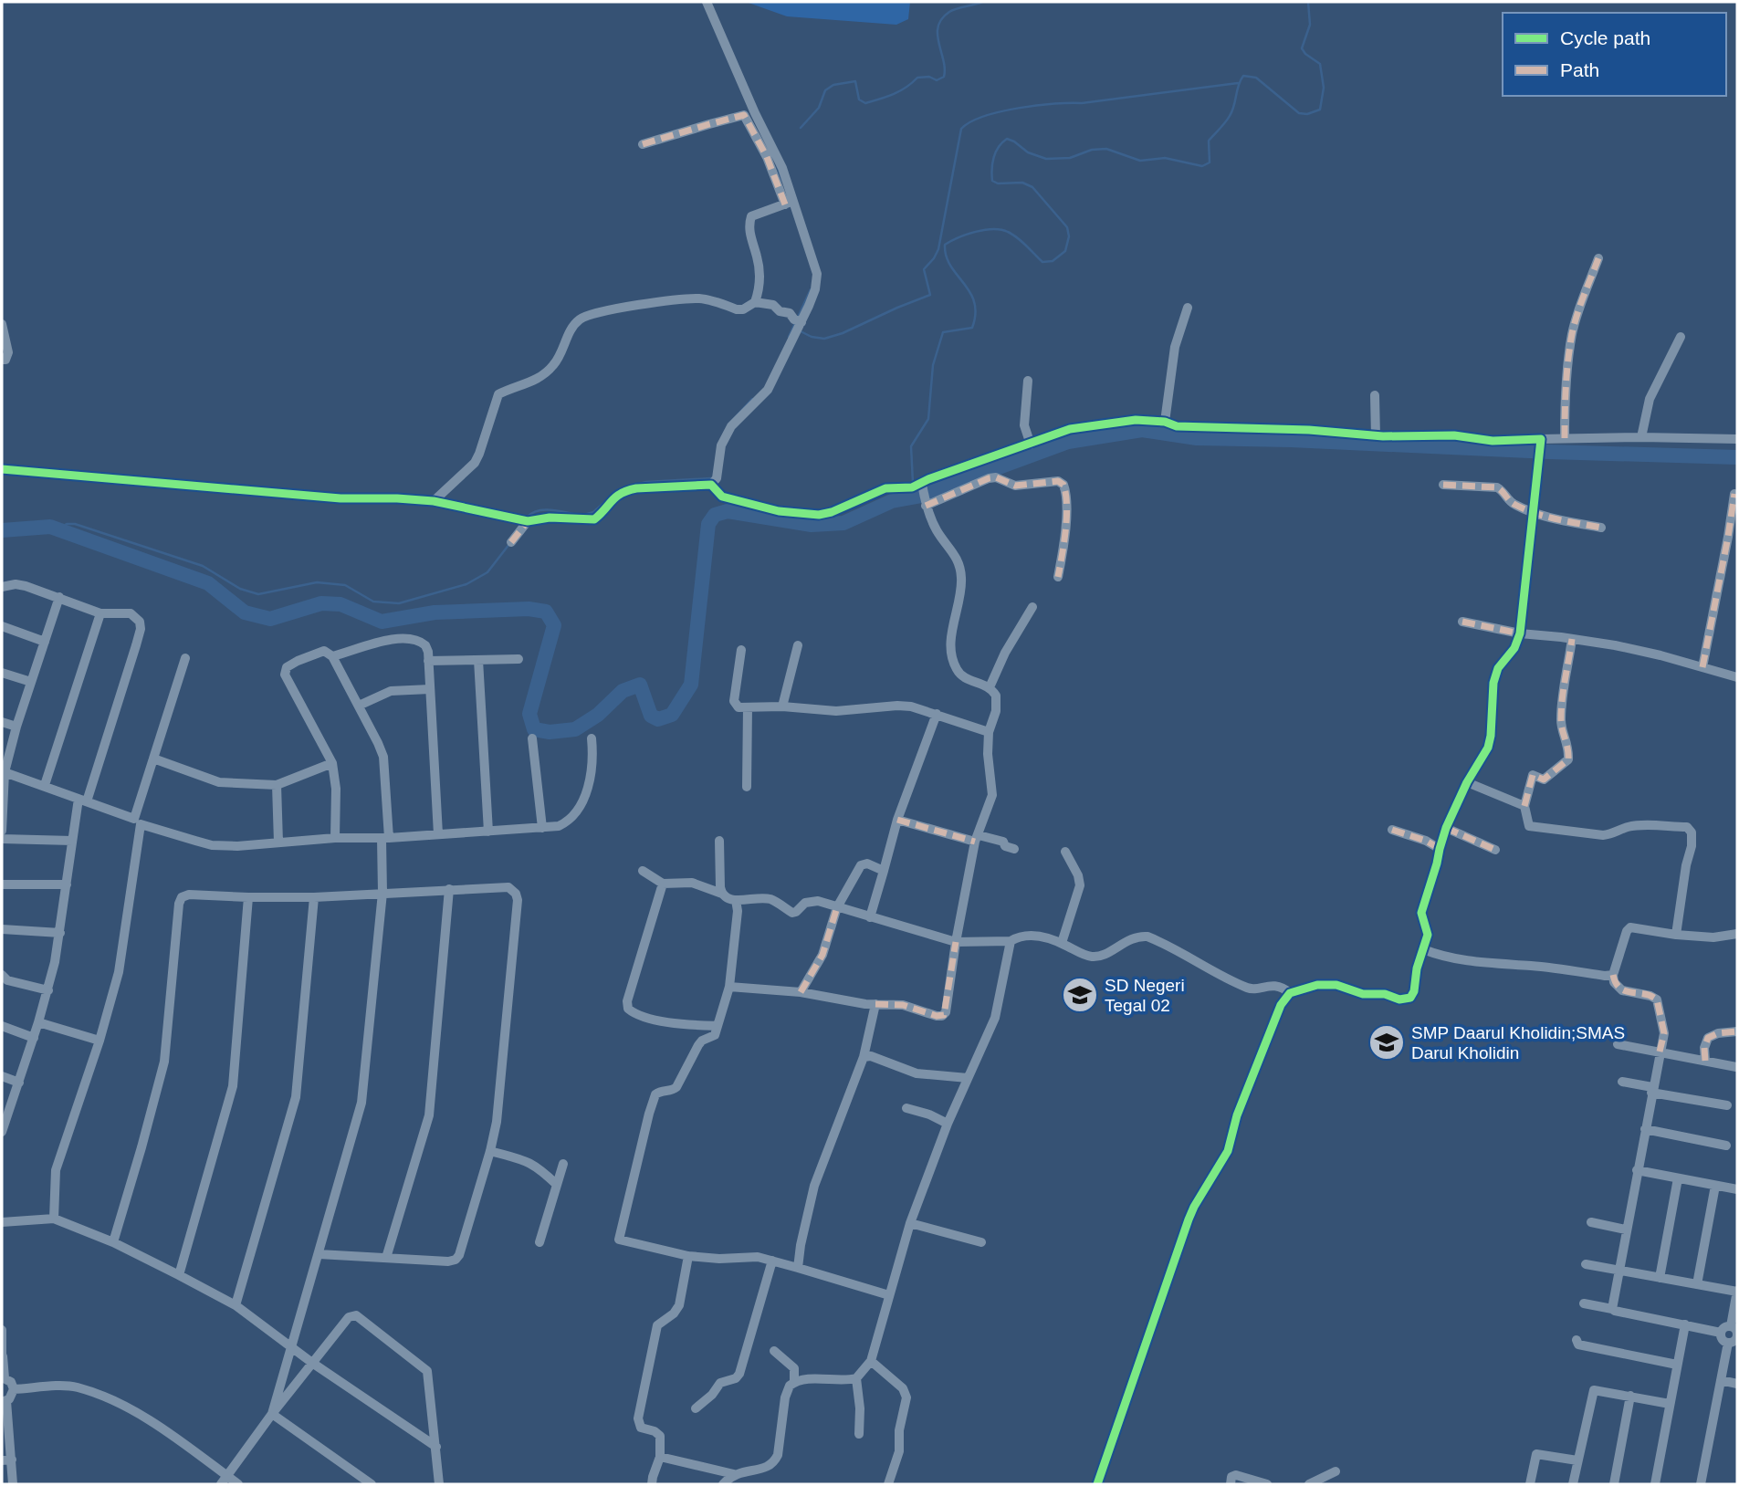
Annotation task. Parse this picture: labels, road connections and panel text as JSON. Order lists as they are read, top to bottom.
{
  "places": {
    "school or university": ["SD Negeri Tegal 02", "SMP Daarul Kholidin;SMAS Darul Kholidin"]
  },
  "legend": ["Cycle path", "Path"]
}
